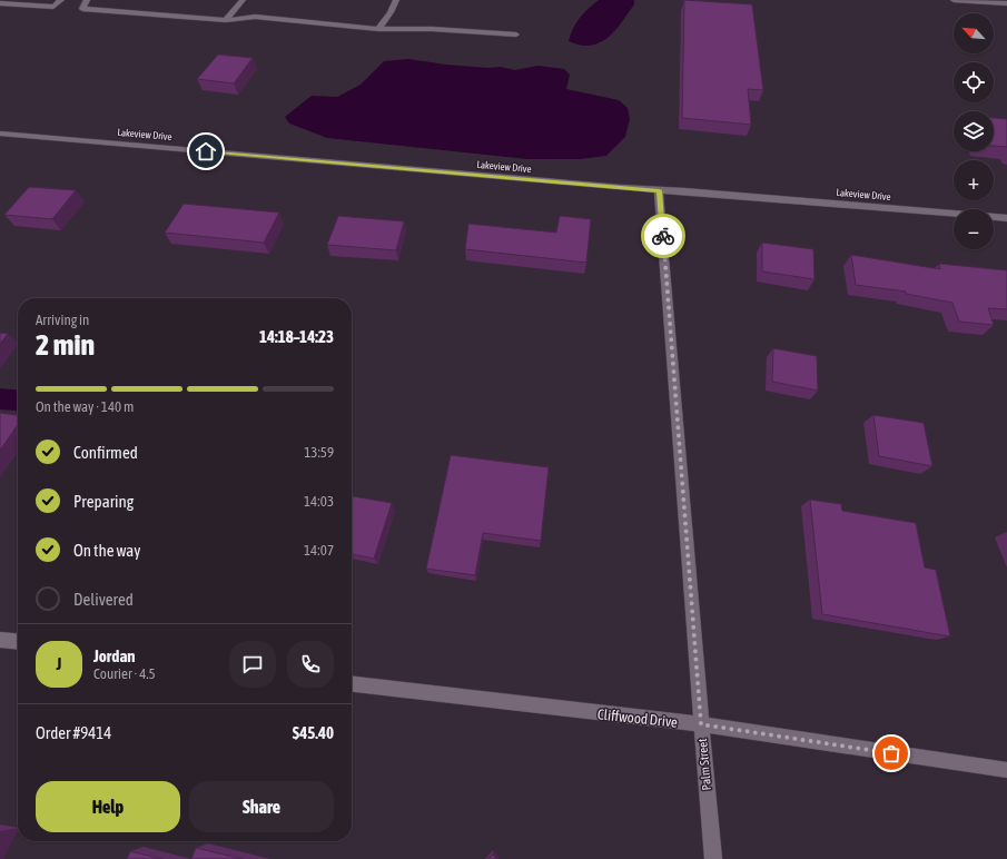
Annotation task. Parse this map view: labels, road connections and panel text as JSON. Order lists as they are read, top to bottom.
{
  "streets": {
    "street": ["Lakeview Drive", "Cliffwood Drive", "Palm Street"]
  },
  "crossings": [
    ["Lakeview Drive", "Palm Street"],
    ["Cliffwood Drive", "Palm Street"]
  ],
  "north": "top left",
  "page": {
    "map_buttons": ["+", "−"],
    "heading": ["2 min", "Arriving in", "14:18–14:23"],
    "panel": [
      "Jordan",
      "Courier · 4.5",
      "Order #9414",
      "$45.40"
    ],
    "bar": "On the way · 140 m",
    "list": [
      ["Confirmed", "13:59"],
      ["Preparing", "14:03"],
      ["On the way", "14:07"],
      "Delivered"
    ],
    "round": "J",
    "buttons": ["Help", "Share"]
  }
}
